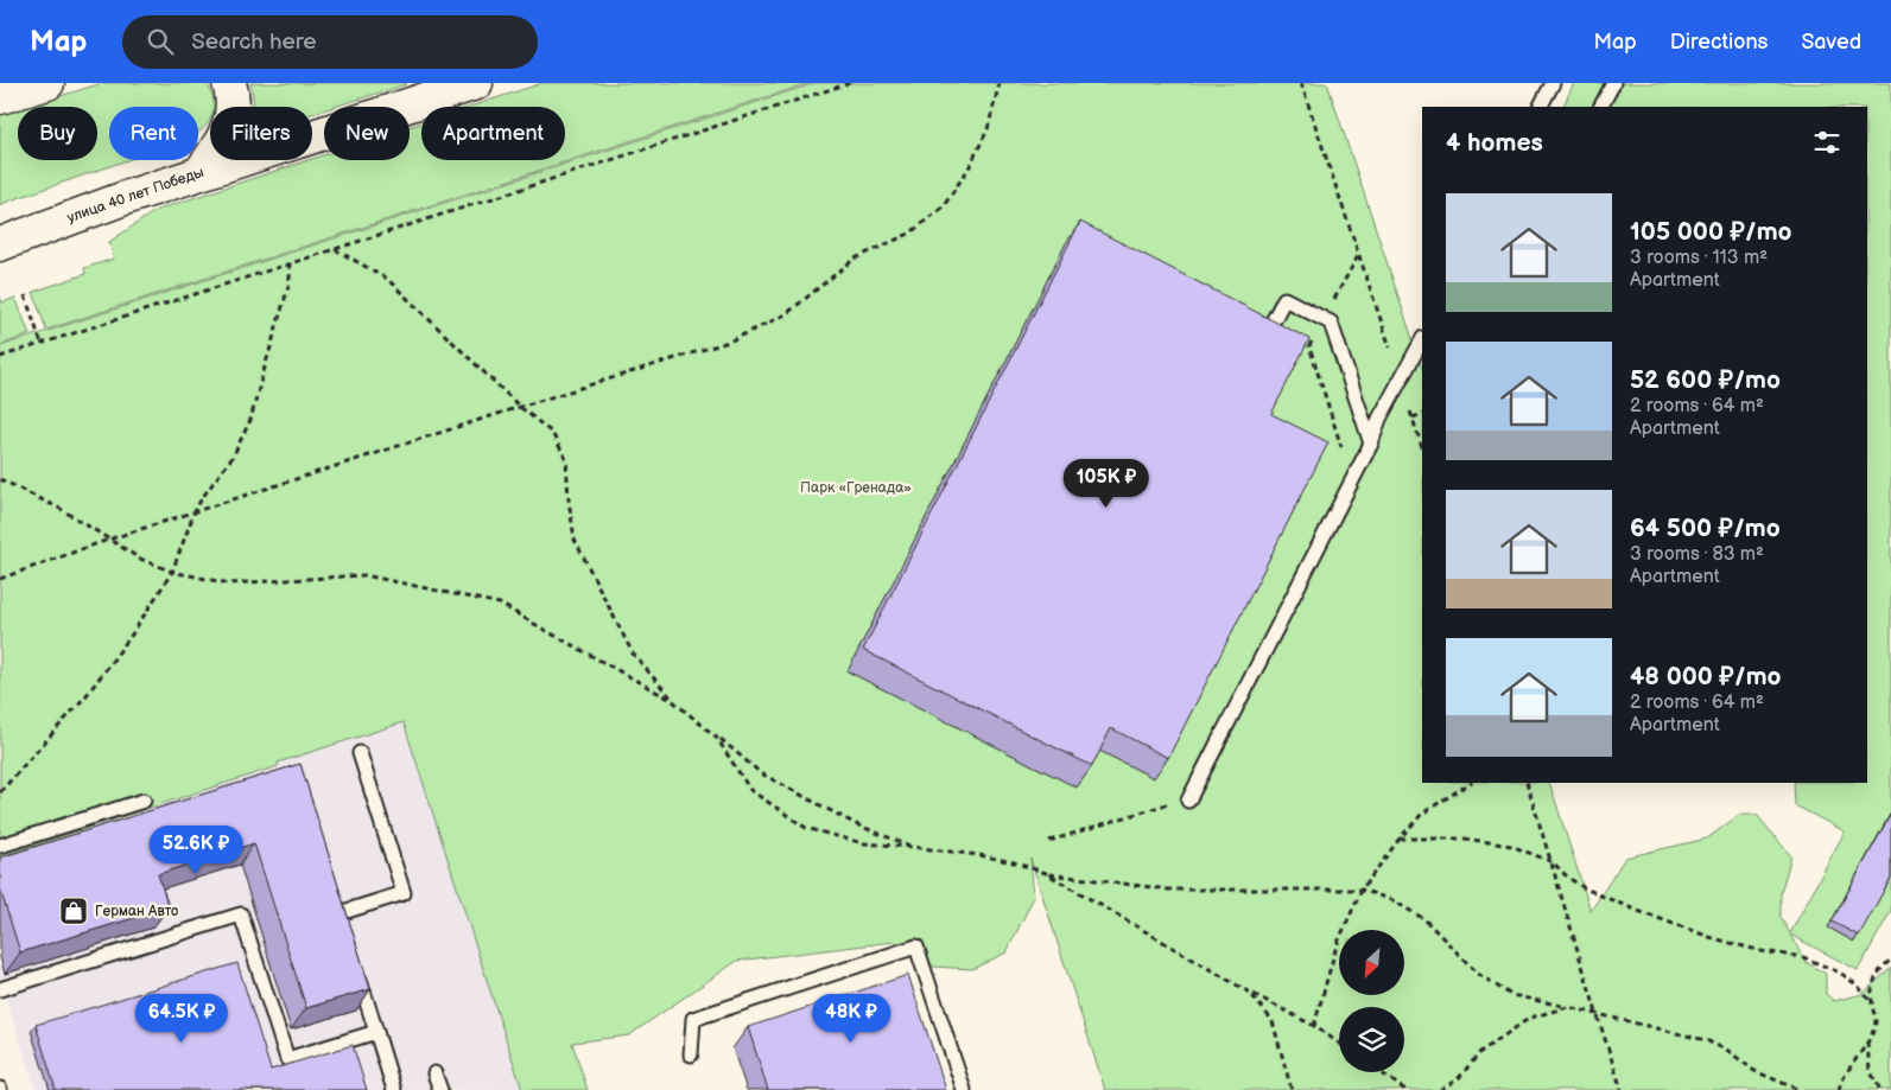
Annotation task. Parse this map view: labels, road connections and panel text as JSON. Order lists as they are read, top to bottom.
{
  "streets": {
    "street": ["улица 40 лет Победы"]
  },
  "parks": ["Парк «Гренада»"],
  "places": {
    "shop": ["Герман Авто"]
  },
  "north": "bottom left",
  "page": {
    "header": "Map",
    "search": "Search here",
    "nav": ["Map", "Directions", "Saved"],
    "chip": [
      "Buy",
      "Rent",
      "Filters",
      "New",
      "Apartment"
    ],
    "heading": "4 homes",
    "list": [
      {
        "name": "105 000 ₽/mo",
        "note": "3 rooms · 113 m² · Apartment"
      },
      {
        "name": "52 600 ₽/mo",
        "note": "2 rooms · 64 m² · Apartment"
      },
      {
        "name": "64 500 ₽/mo",
        "note": "3 rooms · 83 m² · Apartment"
      },
      {
        "name": "48 000 ₽/mo",
        "note": "2 rooms · 64 m² · Apartment"
      }
    ],
    "price": [
      "105K ₽",
      "52.6K ₽",
      "64.5K ₽",
      "48K ₽"
    ]
  }
}
